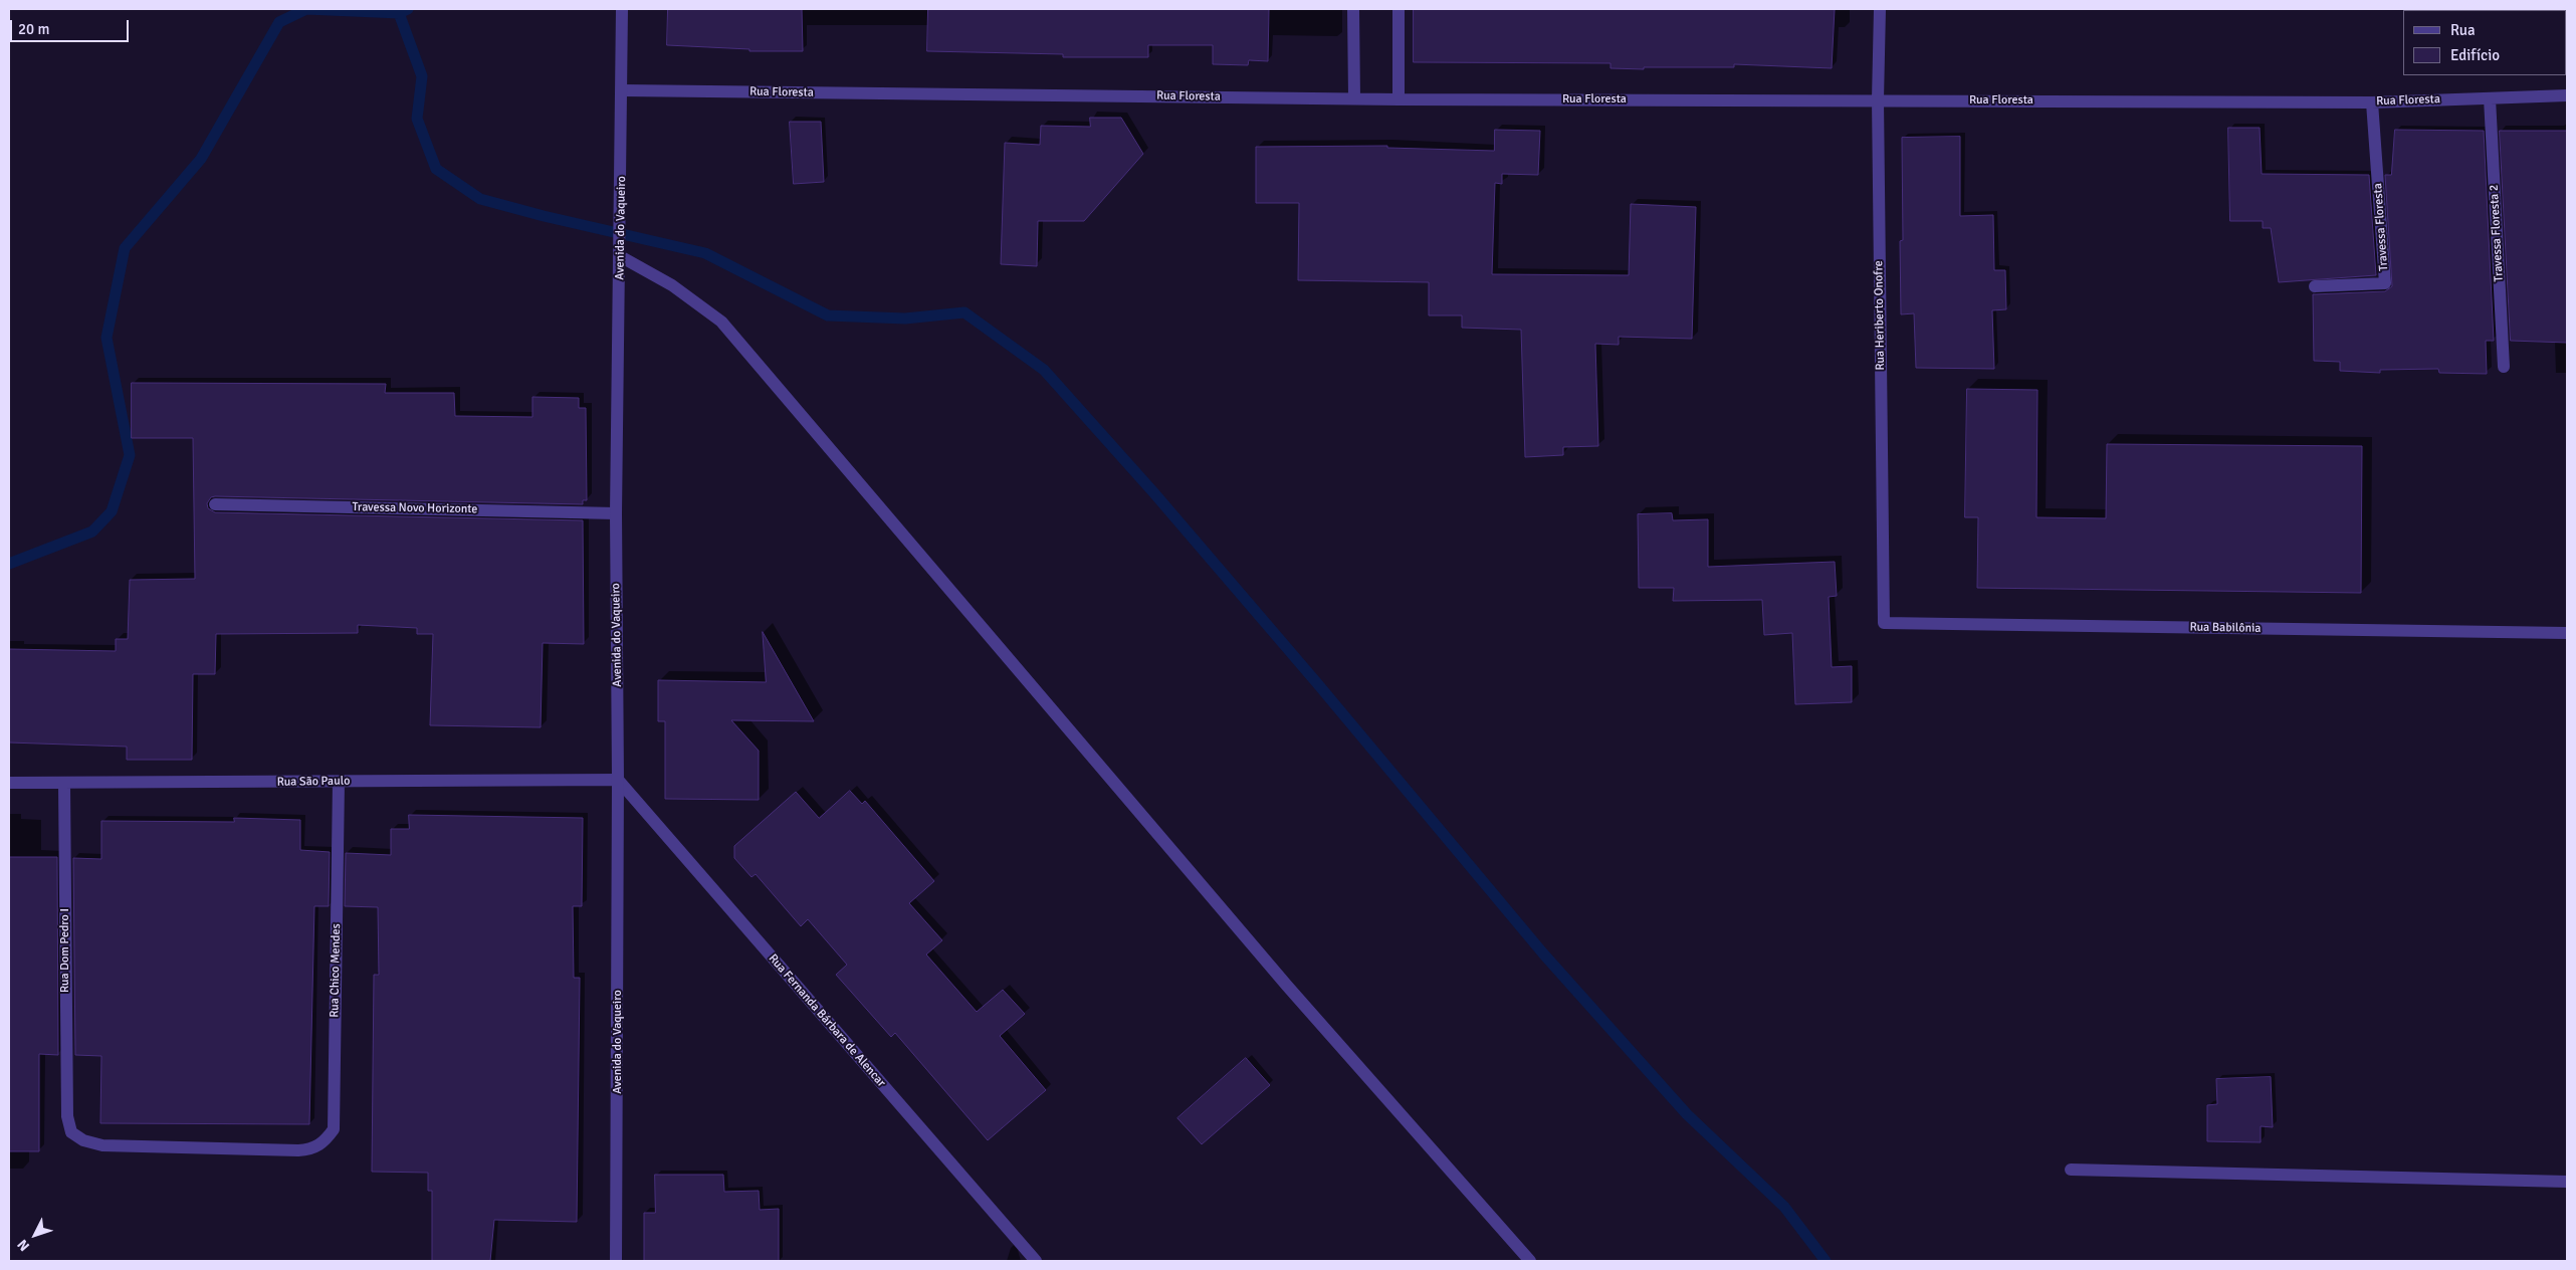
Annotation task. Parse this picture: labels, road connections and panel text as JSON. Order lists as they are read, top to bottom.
{
  "streets": {
    "street": [
      "Rua Floresta",
      "Travessa Floresta",
      "Avenida do Vaqueiro",
      "Travessa Floresta 2",
      "Rua Heriberto Onofre",
      "Travessa Novo Horizonte",
      "Rua Babilônia",
      "Rua São Paulo",
      "Rua Dom Pedro I",
      "Rua Chico Mendes",
      "Rua Fernanda Bárbara de Alencar"
    ]
  },
  "crossings": [
    ["Rua Floresta", "Travessa Floresta"],
    ["Rua Floresta", "Avenida do Vaqueiro"],
    ["Rua Floresta", "Travessa Floresta 2"],
    ["Rua Floresta", "Rua Heriberto Onofre"],
    ["Avenida do Vaqueiro", "Travessa Novo Horizonte"],
    ["Avenida do Vaqueiro", "Rua São Paulo"],
    ["Avenida do Vaqueiro", "Rua Fernanda Bárbara de Alencar"],
    ["Rua Heriberto Onofre", "Rua Babilônia"],
    ["Rua São Paulo", "Rua Dom Pedro I"],
    ["Rua São Paulo", "Rua Chico Mendes"],
    ["Rua São Paulo", "Rua Fernanda Bárbara de Alencar"],
    ["Rua Dom Pedro I", "Rua Chico Mendes"]
  ],
  "legend": ["Rua", "Edifício"],
  "scale_bar": "20 m",
  "north": "bottom left"
}
